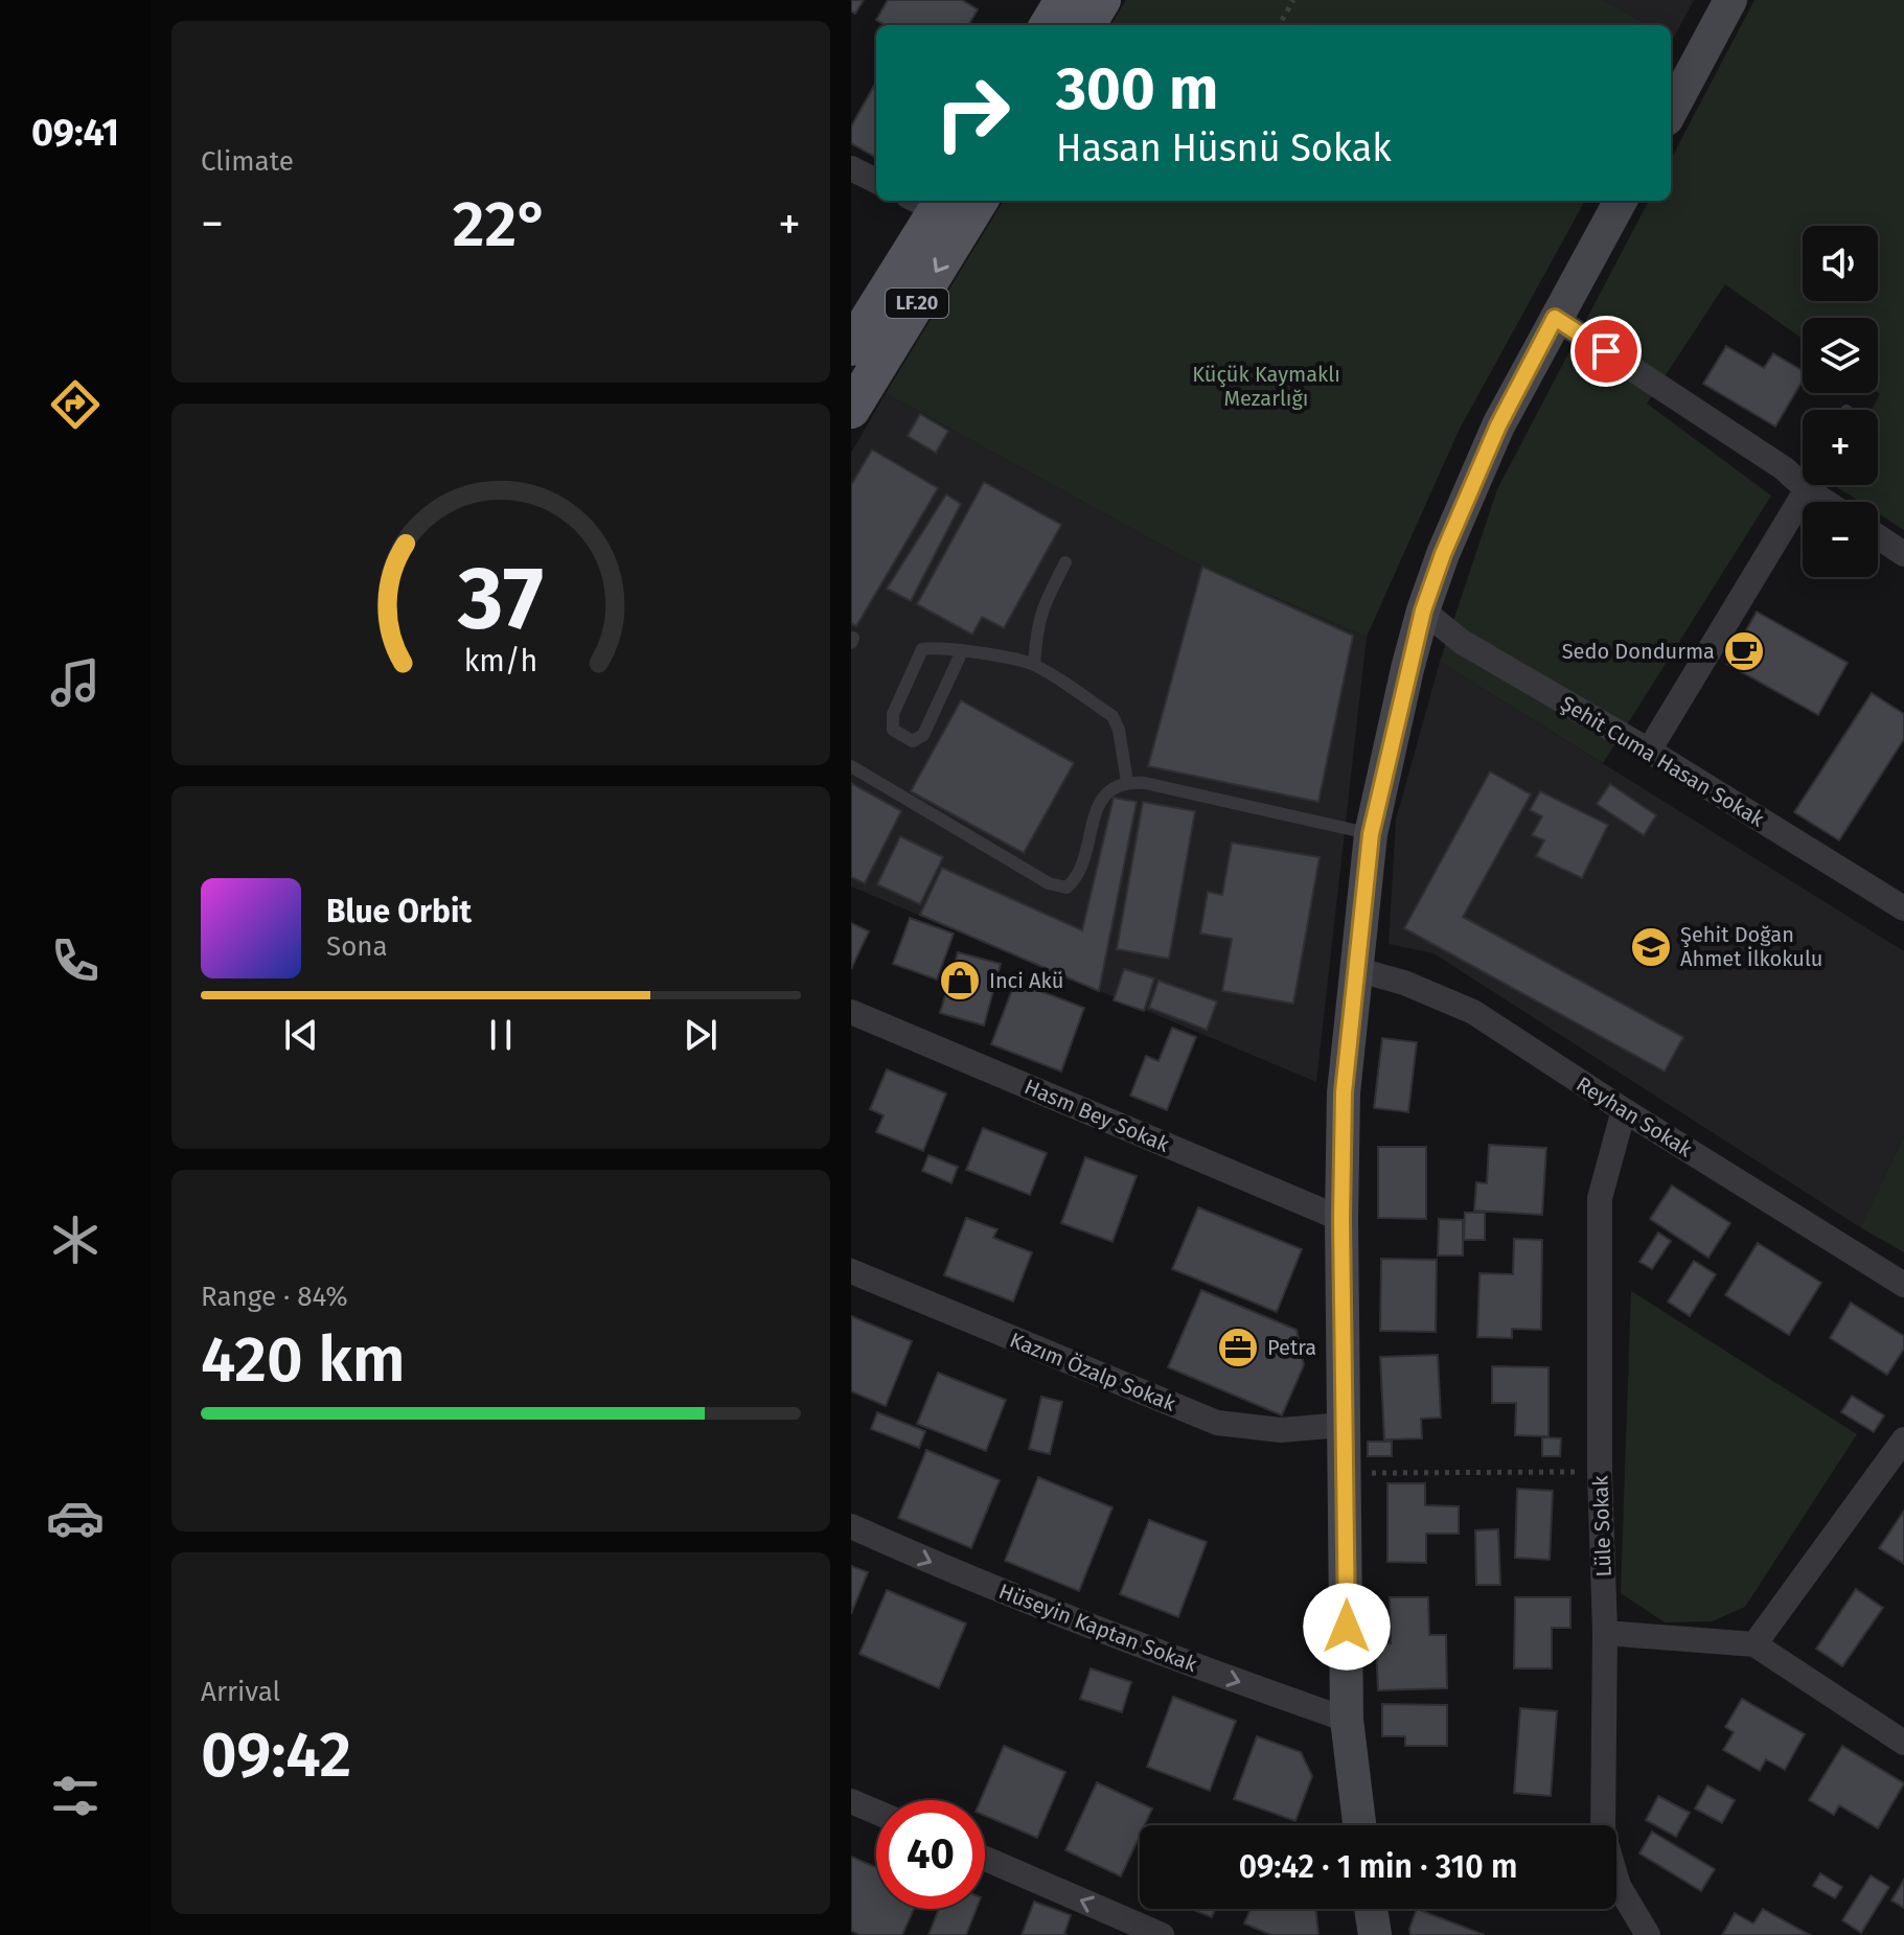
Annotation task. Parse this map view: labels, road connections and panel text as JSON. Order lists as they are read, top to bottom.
{
  "streets": {
    "main road": ["LF.20"],
    "street": [
      "Şehit Cuma Hasan Sokak",
      "Hasm Bey Sokak",
      "Reyhan Sokak",
      "Kazım Özalp Sokak",
      "Lüle Sokak",
      "Hüseyin Kaptan Sokak"
    ]
  },
  "crossings": [
    ["Reyhan Sokak", "Lüle Sokak"]
  ],
  "one_way": ["Hüseyin Kaptan Sokak"],
  "parks": ["Küçük Kaymaklı Mezarlığı"],
  "places": {
    "cafe": ["Sedo Dondurma"],
    "school or university": ["Şehit Doğan Ahmet İlkokulu"],
    "shop": ["Inci Akü"],
    "office": ["Petra"]
  },
  "page": {
    "tabs": "09:41",
    "tile": [
      "Climate",
      ["Range · 84%", "420 km"],
      ["Arrival", "09:42"]
    ],
    "turn": ["300 m", "Hasan Hüsnü Sokak"],
    "heat": ["−", "22°", "+"],
    "map_buttons": ["+", "−"],
    "song": ["Blue Orbit", "Sona"],
    "limit": "40",
    "trip": "09:42 · 1 min · 310 m",
    "gauge": ["37", "km/h"]
  }
}
